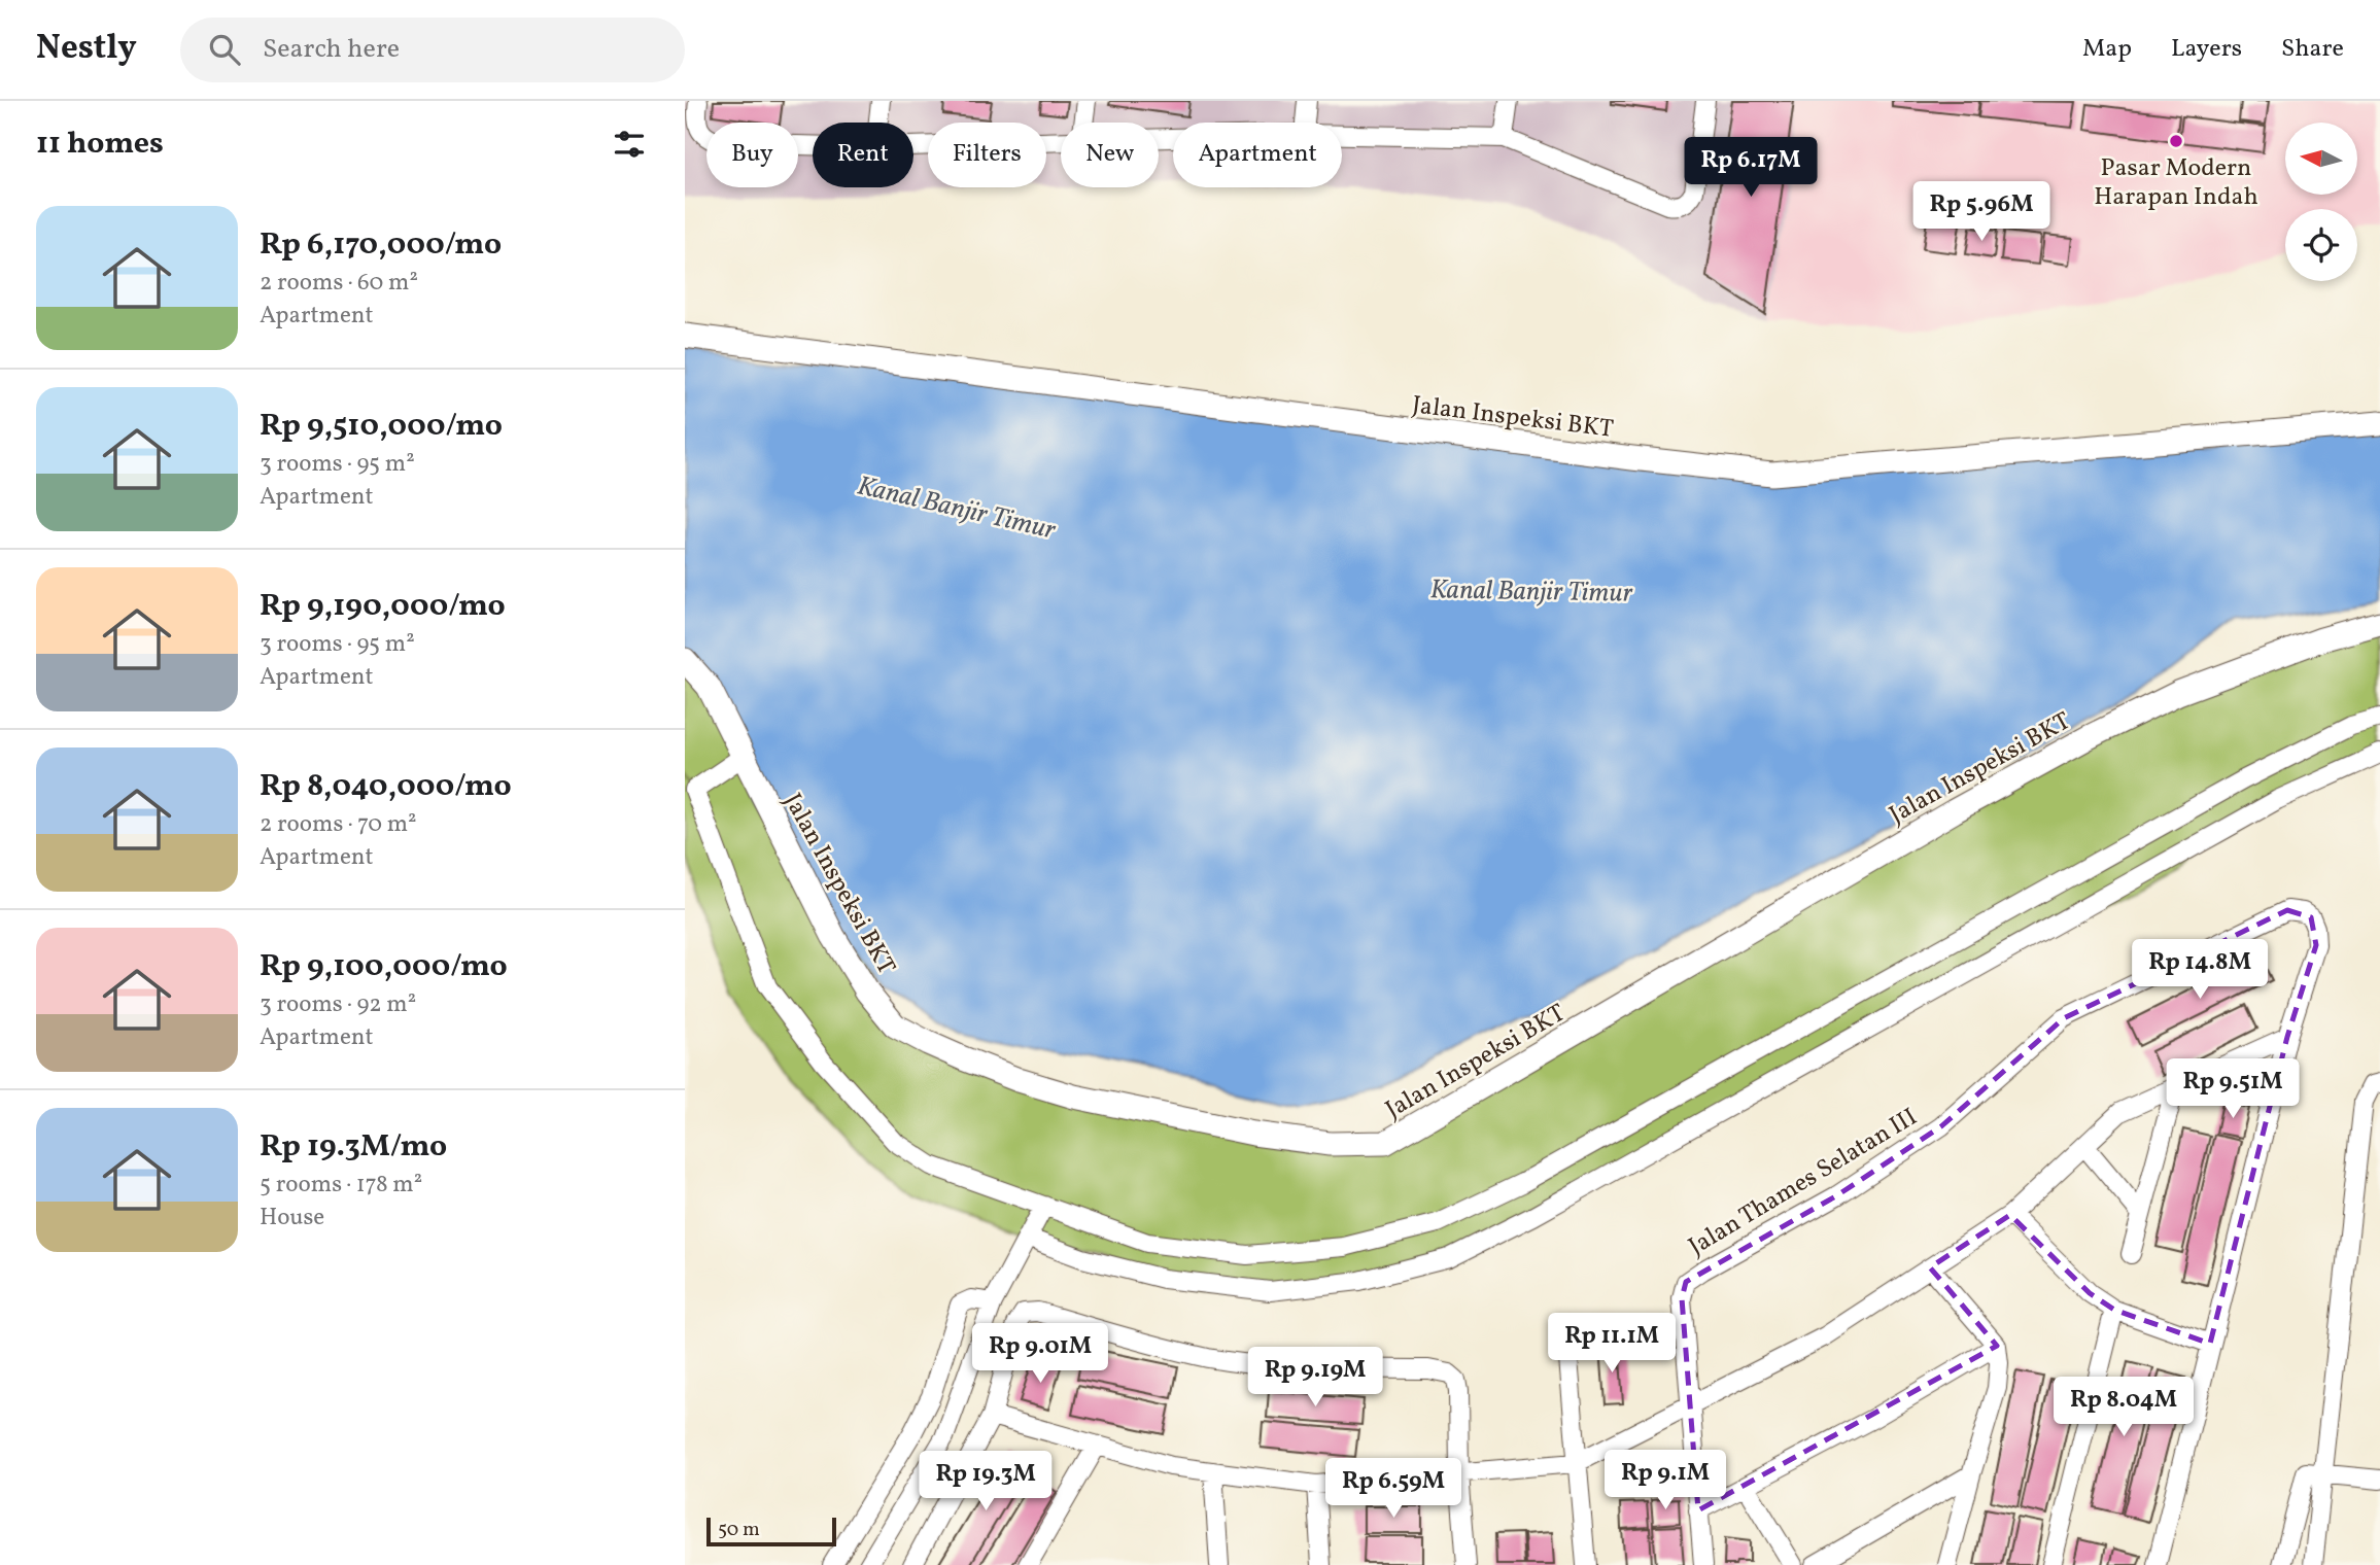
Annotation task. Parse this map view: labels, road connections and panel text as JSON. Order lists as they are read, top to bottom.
{
  "streets": {
    "street": ["Jalan Inspeksi BKT", "Jalan Thames Selatan III"]
  },
  "water": ["Kanal Banjir Timur"],
  "places": ["Pasar Modern Harapan Indah"],
  "scale_bar": "50 m",
  "north": "left",
  "page": {
    "header": "Nestly",
    "search": "Search here",
    "nav": ["Map", "Layers", "Share"],
    "heading": "11 homes",
    "chip": [
      "Buy",
      "Rent",
      "Filters",
      "New",
      "Apartment"
    ],
    "price": [
      "Rp 6.17M",
      "Rp 5.96M",
      "Rp 14.8M",
      "Rp 9.51M",
      "Rp 11.1M",
      "Rp 9.01M",
      "Rp 9.19M",
      "Rp 8.04M",
      "Rp 9.1M",
      "Rp 19.3M",
      "Rp 6.59M"
    ],
    "list": [
      {
        "name": "Rp 6,170,000/mo",
        "note": "2 rooms · 60 m² · Apartment"
      },
      {
        "name": "Rp 9,510,000/mo",
        "note": "3 rooms · 95 m² · Apartment"
      },
      {
        "name": "Rp 9,190,000/mo",
        "note": "3 rooms · 95 m² · Apartment"
      },
      {
        "name": "Rp 8,040,000/mo",
        "note": "2 rooms · 70 m² · Apartment"
      },
      {
        "name": "Rp 9,100,000/mo",
        "note": "3 rooms · 92 m² · Apartment"
      },
      {
        "name": "Rp 19.3M/mo",
        "note": "5 rooms · 178 m² · House"
      }
    ],
    "scale": "50 m"
  }
}
